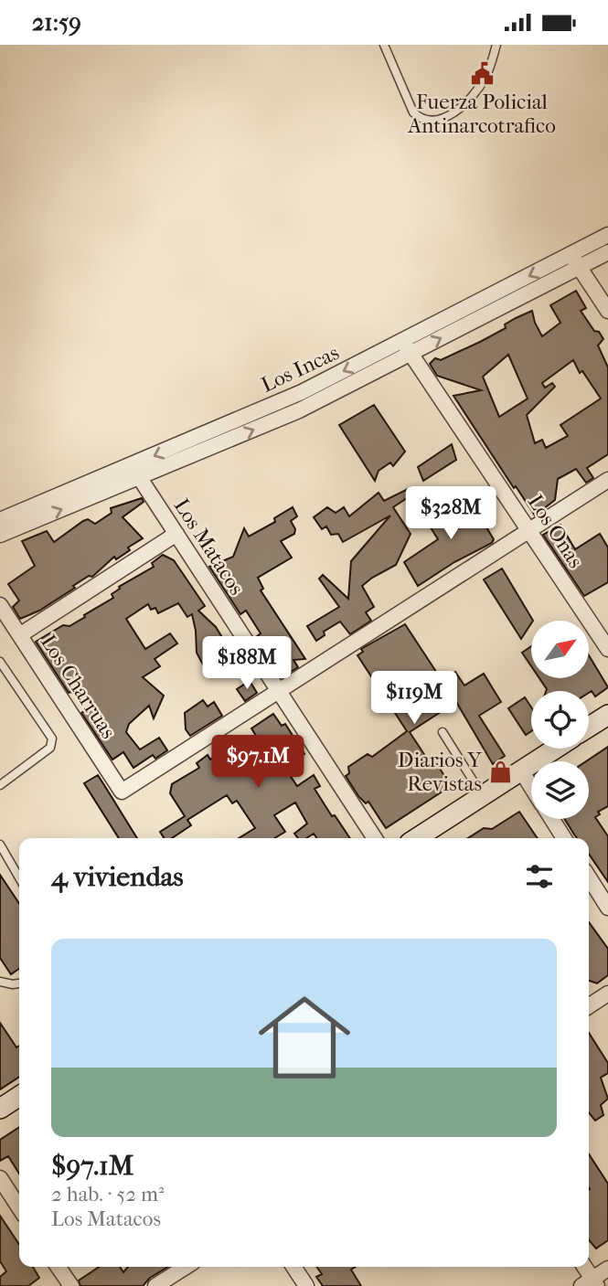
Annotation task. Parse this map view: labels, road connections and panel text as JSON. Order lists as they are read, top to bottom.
{
  "streets": {
    "street": [
      "Los Incas",
      "Los Onas",
      "Los Matacos",
      "Los Charruas"
    ]
  },
  "crossings": [
    ["Los Incas", "Los Onas"],
    ["Los Incas", "Los Matacos"],
    ["Los Matacos", "Los Charruas"]
  ],
  "places": {
    "public building": ["Fuerza Policial Antinarcotrafico"],
    "shop": ["Diarios Y Revistas"]
  },
  "north": "top right",
  "page": {
    "status": "21:59",
    "price": [
      "$328M",
      "$188M",
      "$119M",
      "$97.1M"
    ],
    "heading": "4 viviendas",
    "list": [
      {
        "name": "$97.1M",
        "note": "2 hab. · 52 m² · Los Matacos"
      }
    ]
  }
}
